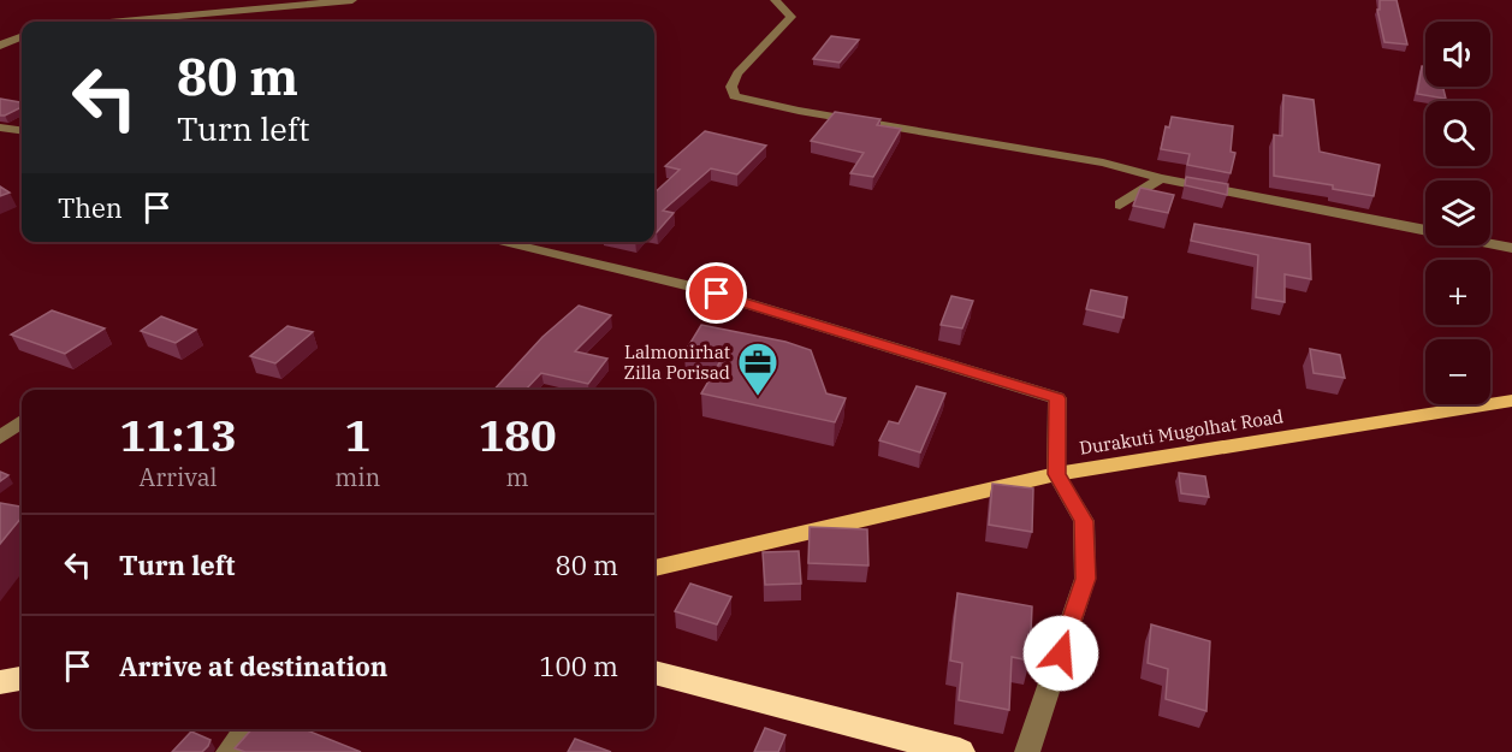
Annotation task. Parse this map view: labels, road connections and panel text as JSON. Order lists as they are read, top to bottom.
{
  "streets": {
    "main road": ["Durakuti Mugolhat Road"]
  },
  "places": {
    "office": ["Lalmonirhat Zilla Porisad"]
  },
  "page": {
    "map_buttons": ["+", "−"],
    "turn": ["80 m", "Turn left"],
    "then": "Then",
    "eta": [
      "11:13",
      "Arrival",
      "1",
      "min",
      "180",
      "m"
    ],
    "list": [
      {
        "name": "Turn left",
        "value": "80 m"
      },
      {
        "name": "Arrive at destination",
        "value": "100 m"
      }
    ]
  }
}
